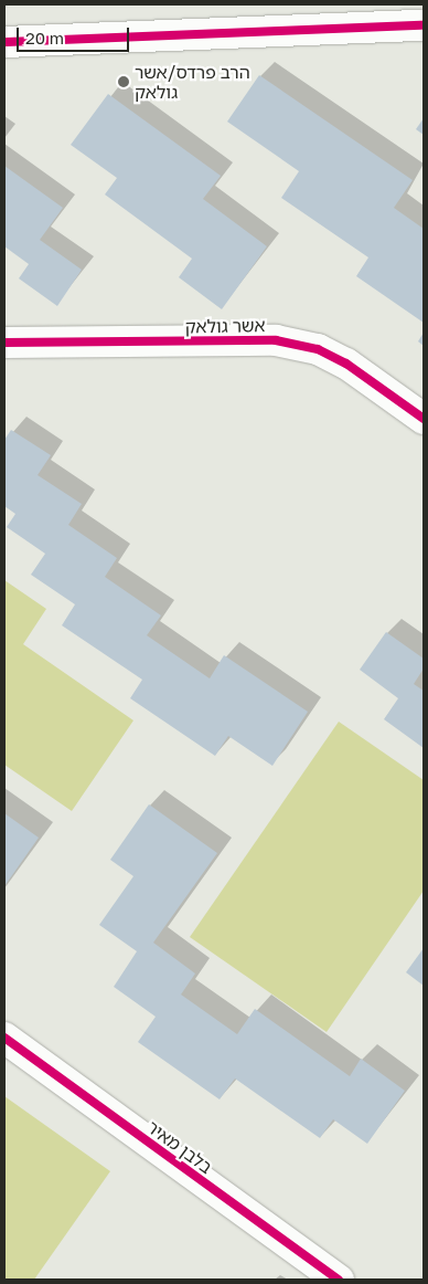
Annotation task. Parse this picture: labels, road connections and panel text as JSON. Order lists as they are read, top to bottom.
{
  "streets": {
    "street": ["אשר גולאק", "בלבן מאיר"]
  },
  "places": ["הרב פרדס/אשר גולאק"],
  "scale_bar": "20 m"
}
